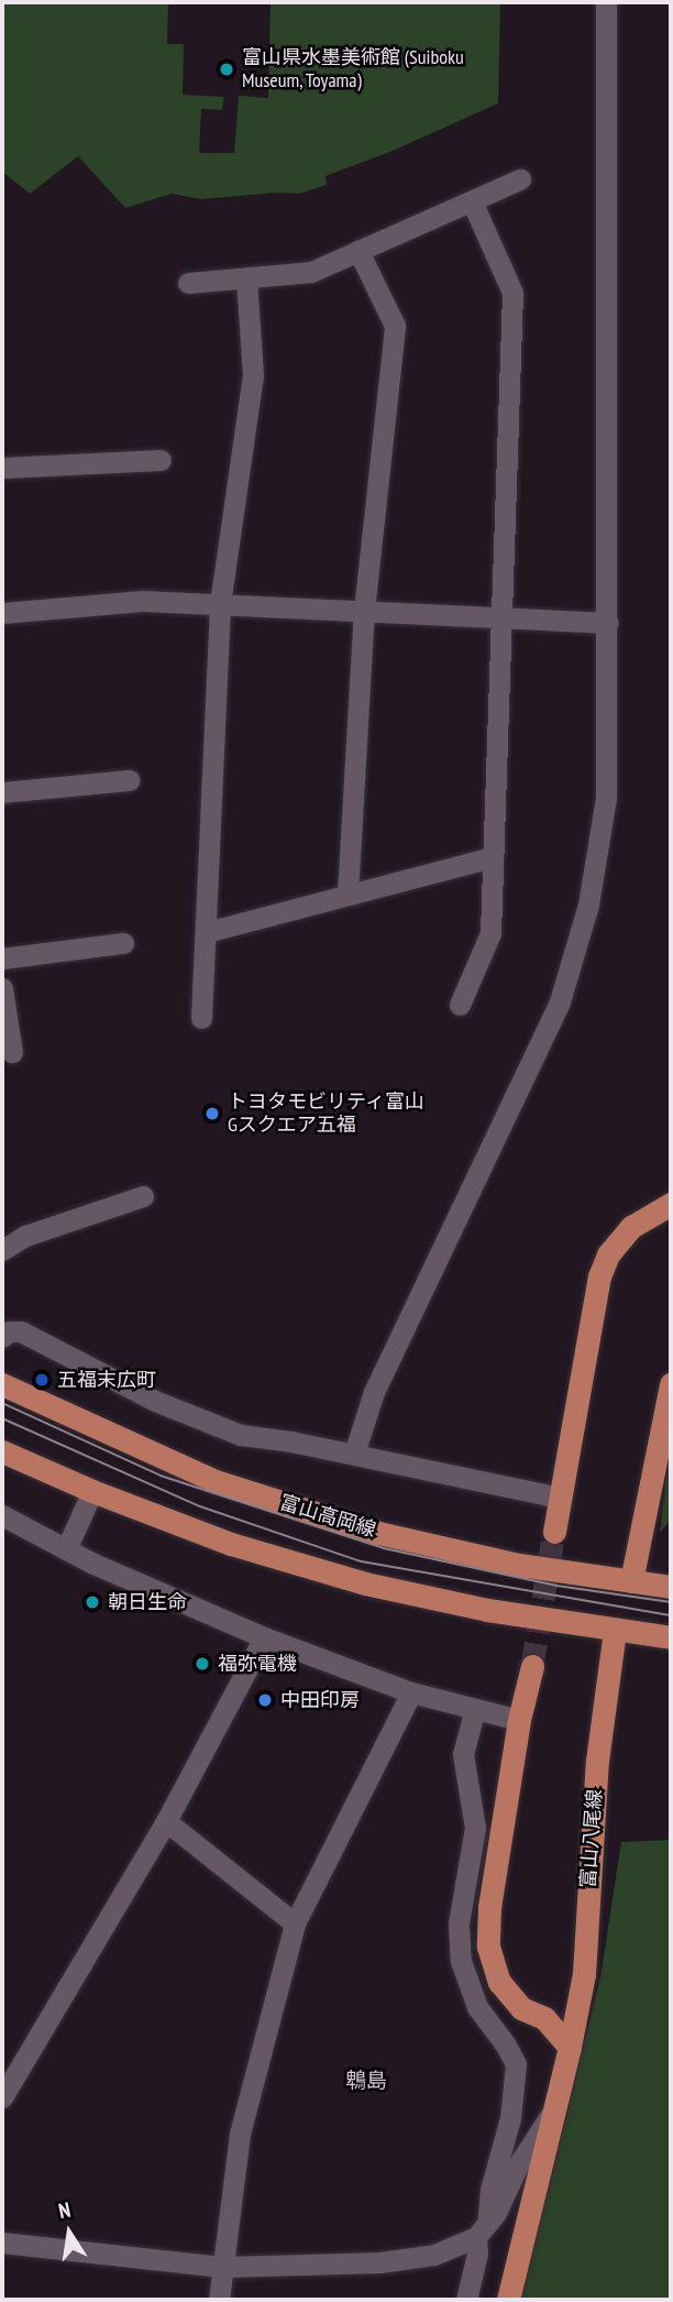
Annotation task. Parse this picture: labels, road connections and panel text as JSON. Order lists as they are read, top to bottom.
{
  "streets": {
    "main road": ["富山高岡線", "富山八尾線"]
  },
  "districts": ["鵯島"],
  "places": [
    "富山県水墨美術館 (Suiboku Museum, Toyama)",
    "トヨタモビリティ富山 Gスクエア五福",
    "五福末広町",
    "朝日生命",
    "福弥電機",
    "中田印房"
  ],
  "north": "top"
}
